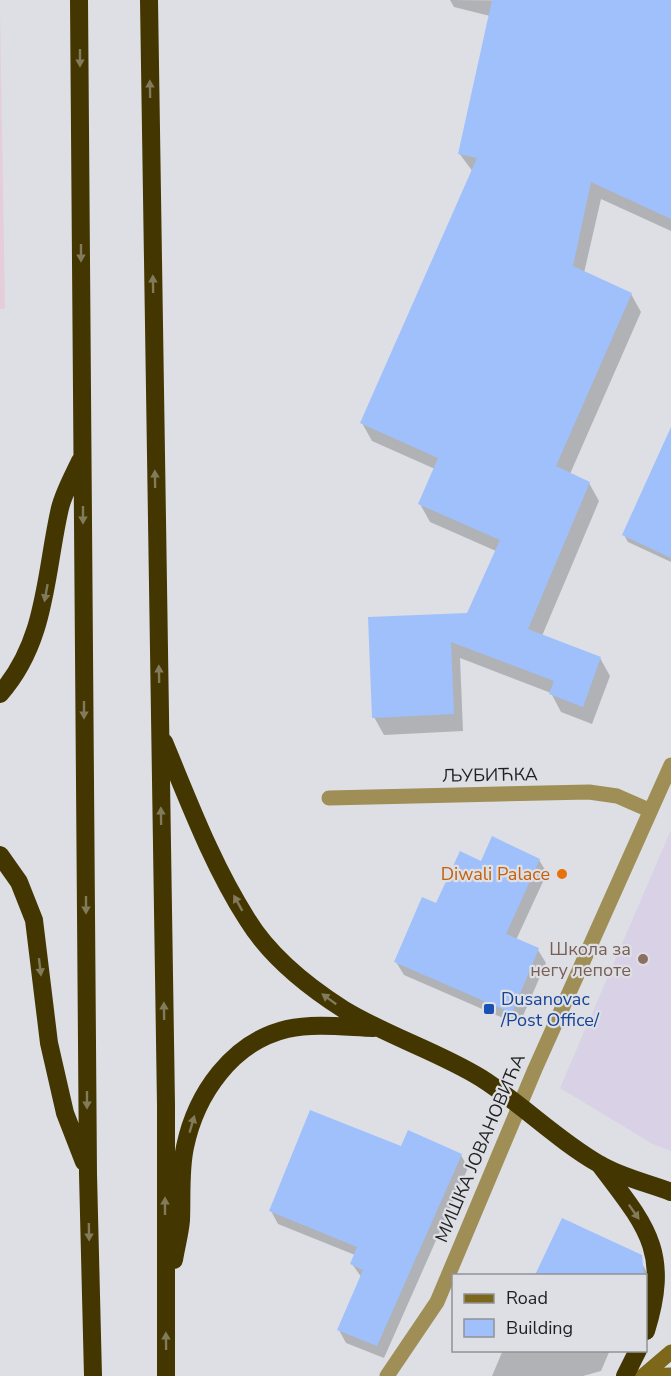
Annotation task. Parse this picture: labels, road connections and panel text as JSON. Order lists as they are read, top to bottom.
{
  "streets": {
    "street": ["ЉУБИЋКА", "МИШКА ЈОВАНОВИЋА"]
  },
  "crossings": [
    ["ЉУБИЋКА", "МИШКА ЈОВАНОВИЋА"]
  ],
  "places": {
    "other": ["Diwali Palace", "Школа за негу лепоте"],
    "transit": ["Dusanovac /Post Office/"]
  },
  "legend": ["Road", "Building"]
}
